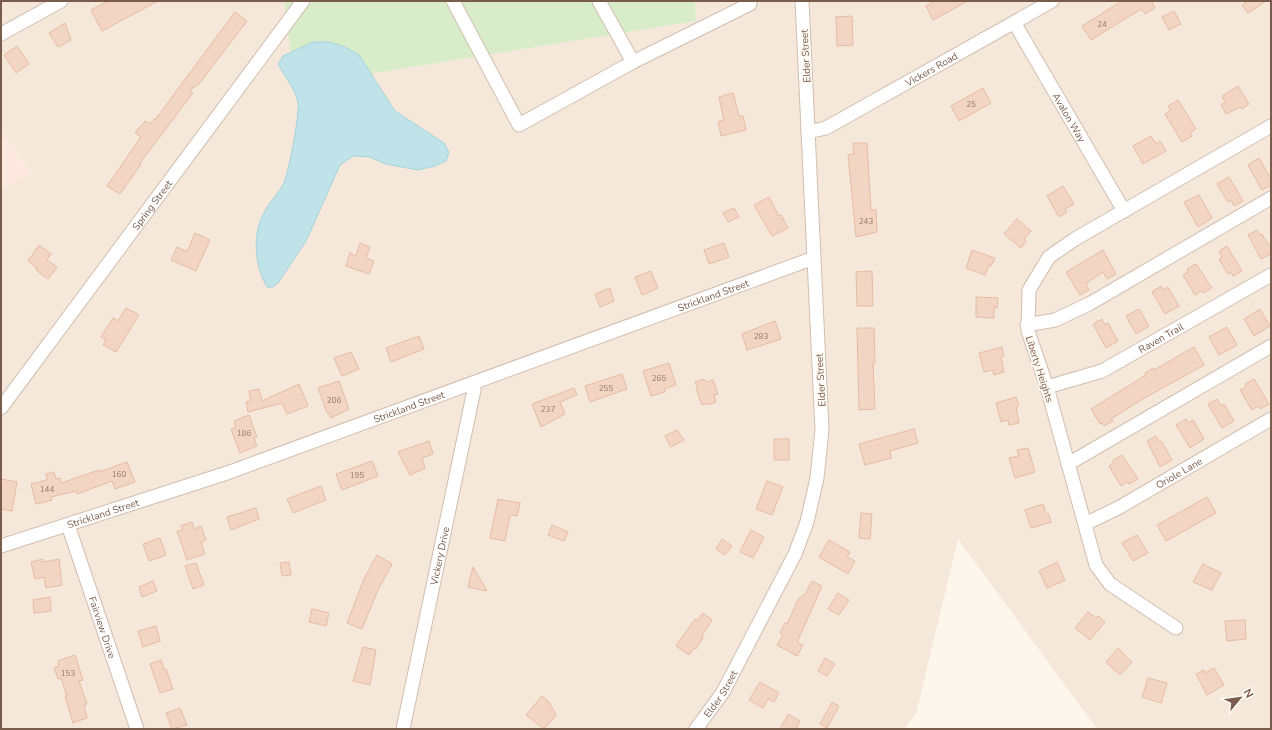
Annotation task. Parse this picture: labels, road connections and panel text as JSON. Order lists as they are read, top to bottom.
{
  "streets": {
    "street": [
      "Elder Street",
      "Vickers Road",
      "Avalon Way",
      "Spring Street",
      "Strickland Street",
      "Raven Trail",
      "Liberty Heights",
      "Oriole Lane",
      "Vickery Drive",
      "Fairview Drive"
    ]
  },
  "crossings": [
    ["Elder Street", "Vickers Road"],
    ["Elder Street", "Strickland Street"],
    ["Vickers Road", "Avalon Way"],
    ["Avalon Way", "Liberty Heights"],
    ["Strickland Street", "Vickery Drive"],
    ["Strickland Street", "Fairview Drive"],
    ["Raven Trail", "Liberty Heights"],
    ["Liberty Heights", "Oriole Lane"]
  ],
  "house_numbers": [
    "24",
    "25",
    "243",
    "283",
    "265",
    "255",
    "206",
    "237",
    "186",
    "160",
    "195",
    "144",
    "153"
  ],
  "north": "top right"
}
